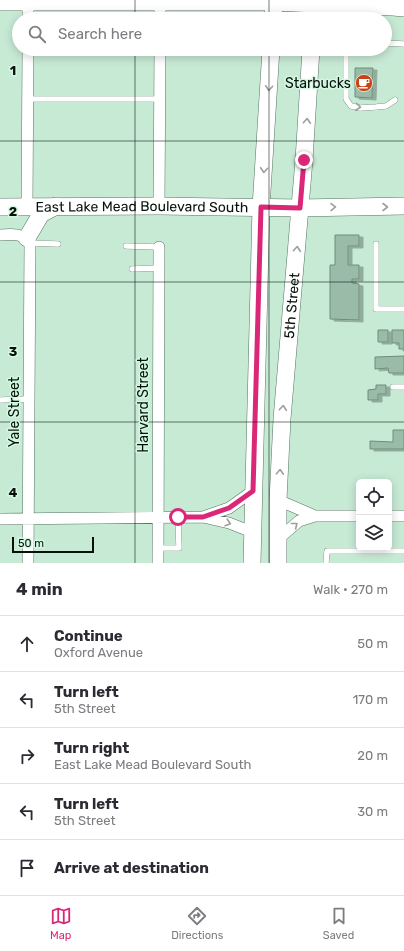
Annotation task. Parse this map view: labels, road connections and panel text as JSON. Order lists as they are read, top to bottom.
{
  "streets": {
    "main road": ["East Lake Mead Boulevard South", "5th Street"],
    "street": ["Harvard Street", "Yale Street"]
  },
  "crossings": [
    ["East Lake Mead Boulevard South", "5th Street"]
  ],
  "places": {
    "cafe": ["Starbucks"]
  },
  "scale_bar": "50 m",
  "page": {
    "search": "Search here",
    "scale": "50 m",
    "heading": ["4 min", "Walk · 270 m"],
    "list": [
      ["Continue", "Oxford Avenue", "50 m"],
      ["Turn left", "5th Street", "170 m"],
      ["Turn right", "East Lake Mead Boulevard South", "20 m"],
      ["Turn left", "5th Street", "30 m"],
      "Arrive at destination"
    ],
    "nav": ["Map", "Directions", "Saved"]
  },
  "grid": {
    "rows": [
      "1",
      "2",
      "3",
      "4"
    ]
  }
}
